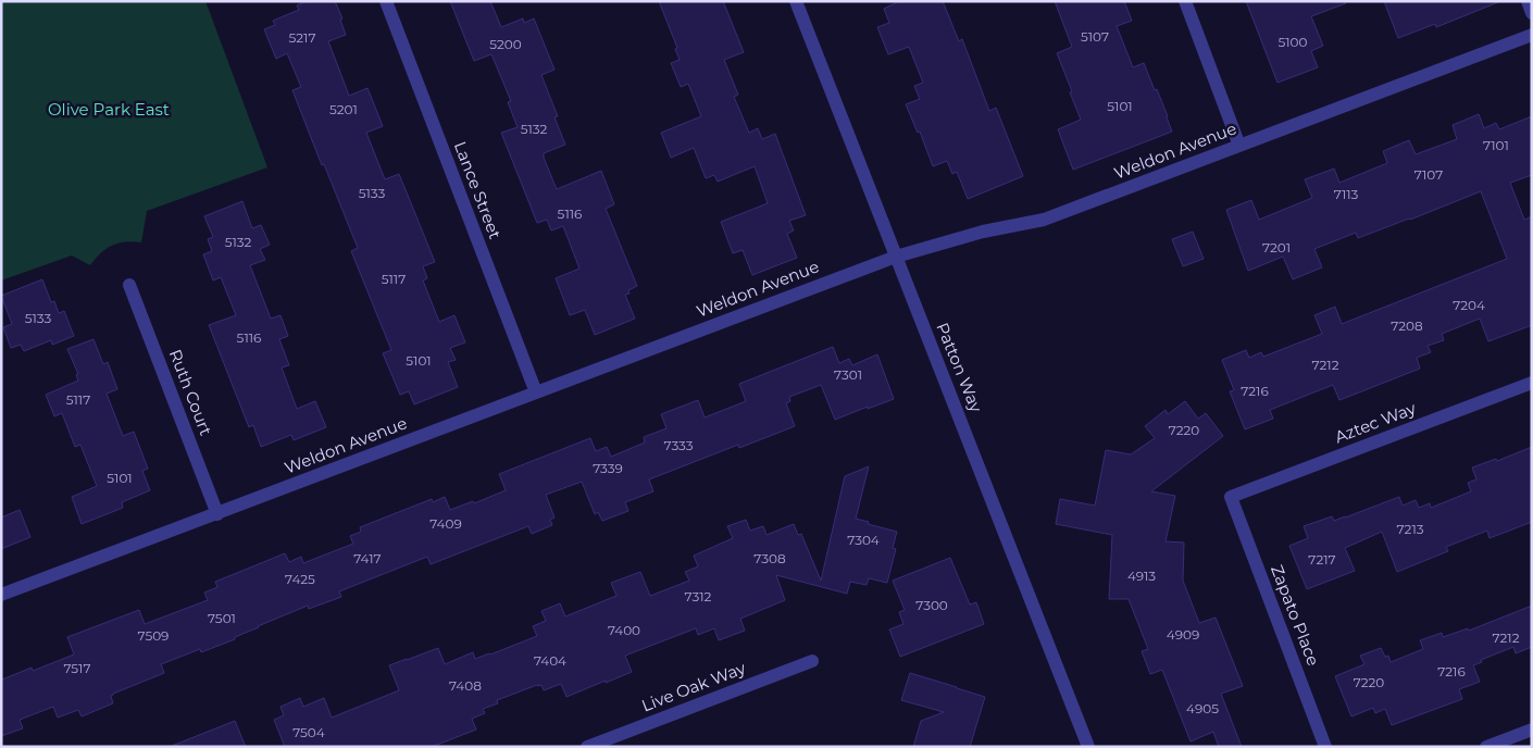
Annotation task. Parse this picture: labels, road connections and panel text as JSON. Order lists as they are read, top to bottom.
{
  "streets": {
    "street": [
      "Weldon Avenue",
      "Lance Street",
      "Patton Way",
      "Ruth Court",
      "Aztec Way",
      "Zapato Place",
      "Live Oak Way"
    ]
  },
  "crossings": [
    ["Weldon Avenue", "Lance Street"],
    ["Weldon Avenue", "Patton Way"],
    ["Weldon Avenue", "Ruth Court"],
    ["Aztec Way", "Zapato Place"]
  ],
  "parks": ["Olive Park East"],
  "house_numbers": [
    "5107",
    "5217",
    "5100",
    "5200",
    "5101",
    "5201",
    "5132",
    "7101",
    "7107",
    "5133",
    "7113",
    "5116",
    "5132",
    "7201",
    "5117",
    "7204",
    "5133",
    "7208",
    "5116",
    "5101",
    "7212",
    "7301",
    "7216",
    "5117",
    "7220",
    "7333",
    "7339",
    "5101",
    "7409",
    "7213",
    "7304",
    "7417",
    "7308",
    "7217",
    "4913",
    "7425",
    "7312",
    "7300",
    "7501",
    "7400",
    "4909",
    "7509",
    "7212",
    "7404",
    "7517",
    "7216",
    "7220",
    "7408",
    "4905",
    "7504"
  ]
}
